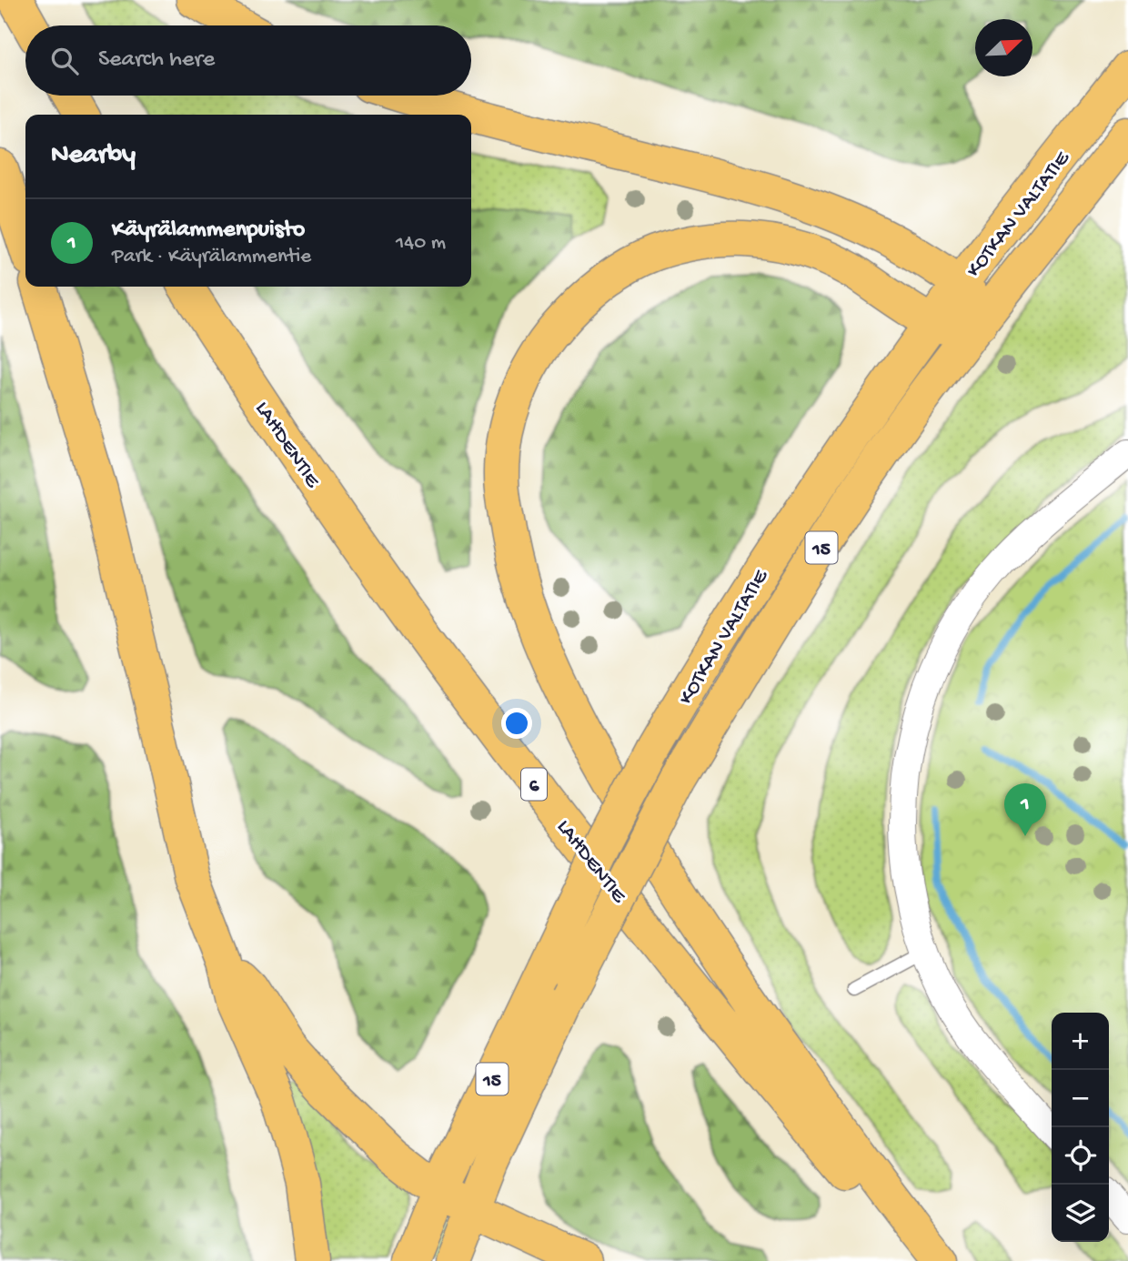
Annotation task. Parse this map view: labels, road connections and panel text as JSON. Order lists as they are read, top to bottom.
{
  "streets": {
    "highway": [
      "KOTKAN VALTATIE",
      "LAHDENTIE",
      "15",
      "6"
    ]
  },
  "north": "top right",
  "page": {
    "search": "Search here",
    "heading": "Nearby",
    "list": [
      {
        "mark": "1",
        "name": "Käyrälammenpuisto",
        "note": "Park · Käyrälammentie",
        "value": "140 m"
      }
    ],
    "pins": "1",
    "map_buttons": ["+", "−"]
  }
}
